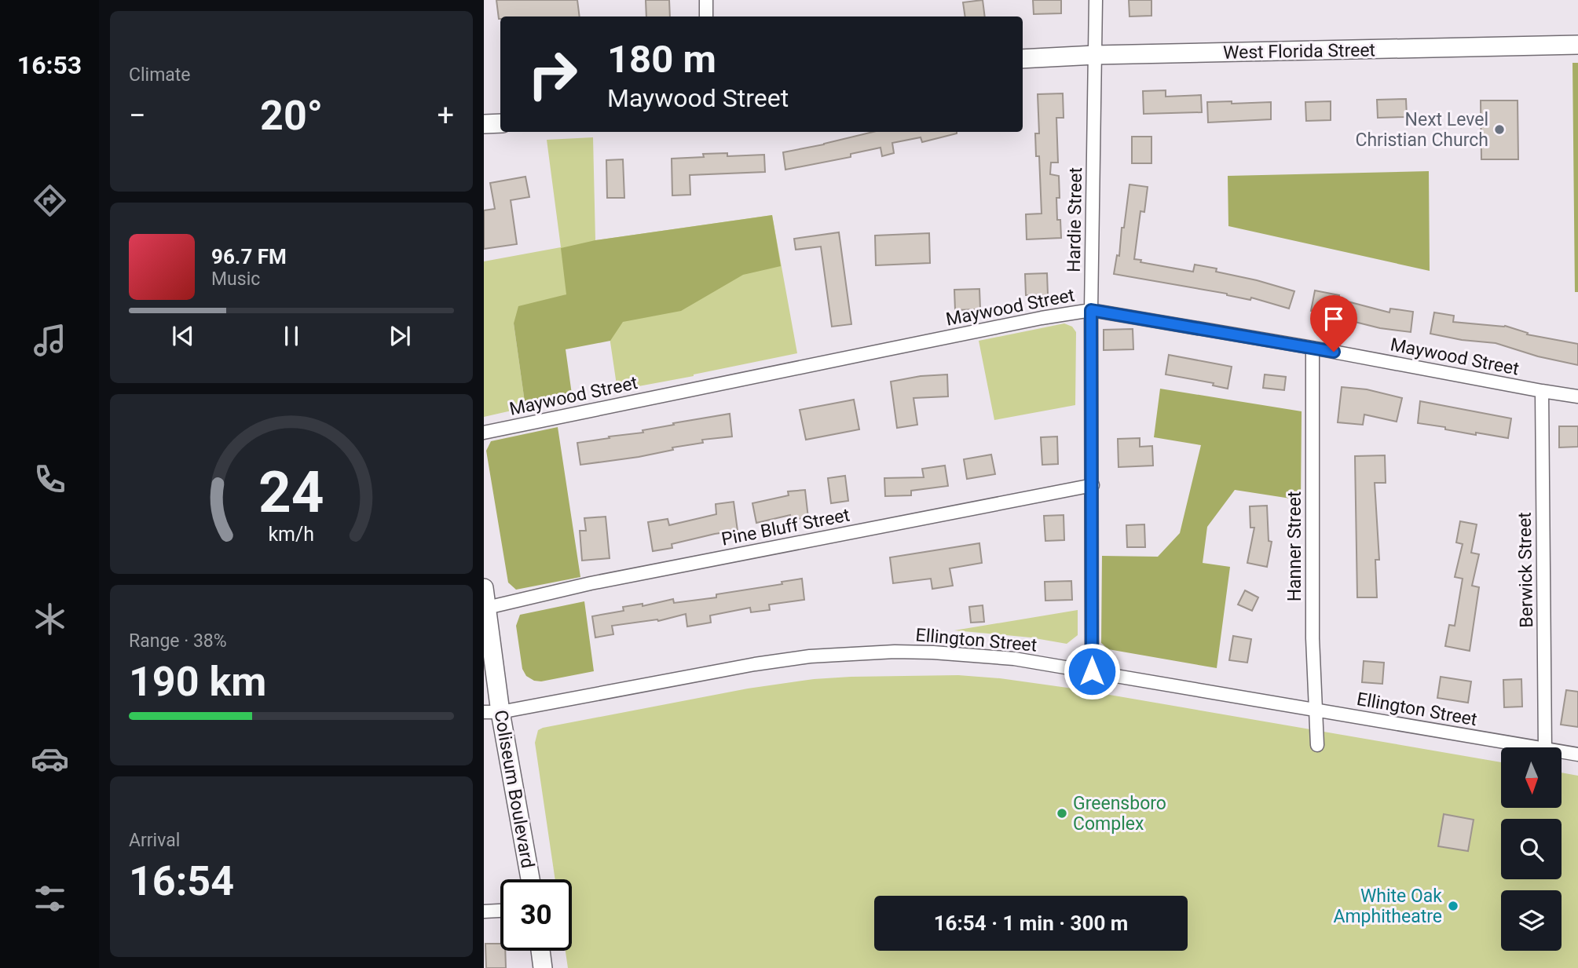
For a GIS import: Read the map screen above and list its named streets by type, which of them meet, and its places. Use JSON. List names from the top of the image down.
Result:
{
  "streets": {
    "main road": ["West Florida Street", "Coliseum Boulevard"],
    "street": [
      "Hardie Street",
      "Maywood Street",
      "Pine Bluff Street",
      "Hanner Street",
      "Berwick Street",
      "Ellington Street"
    ]
  },
  "crossings": [
    ["West Florida Street", "Hardie Street"],
    ["Hardie Street", "Maywood Street"],
    ["Hardie Street", "Pine Bluff Street"],
    ["Hardie Street", "Ellington Street"],
    ["Maywood Street", "Hanner Street"],
    ["Maywood Street", "Berwick Street"],
    ["Pine Bluff Street", "Coliseum Boulevard"],
    ["Hanner Street", "Ellington Street"],
    ["Ellington Street", "Coliseum Boulevard"]
  ],
  "places": ["Next Level Christian Church", "Greensboro Complex", "White Oak Amphitheatre"],
  "north": "bottom",
  "page": {
    "tabs": "16:53",
    "tile": [
      "Climate",
      ["Range · 38%", "190 km"],
      ["Arrival", "16:54"]
    ],
    "turn": ["180 m", "Maywood Street"],
    "heat": ["−", "20°", "+"],
    "song": ["96.7 FM", "Music"],
    "limit": "30",
    "trip": "16:54 · 1 min · 300 m",
    "gauge": ["24", "km/h"]
  }
}
